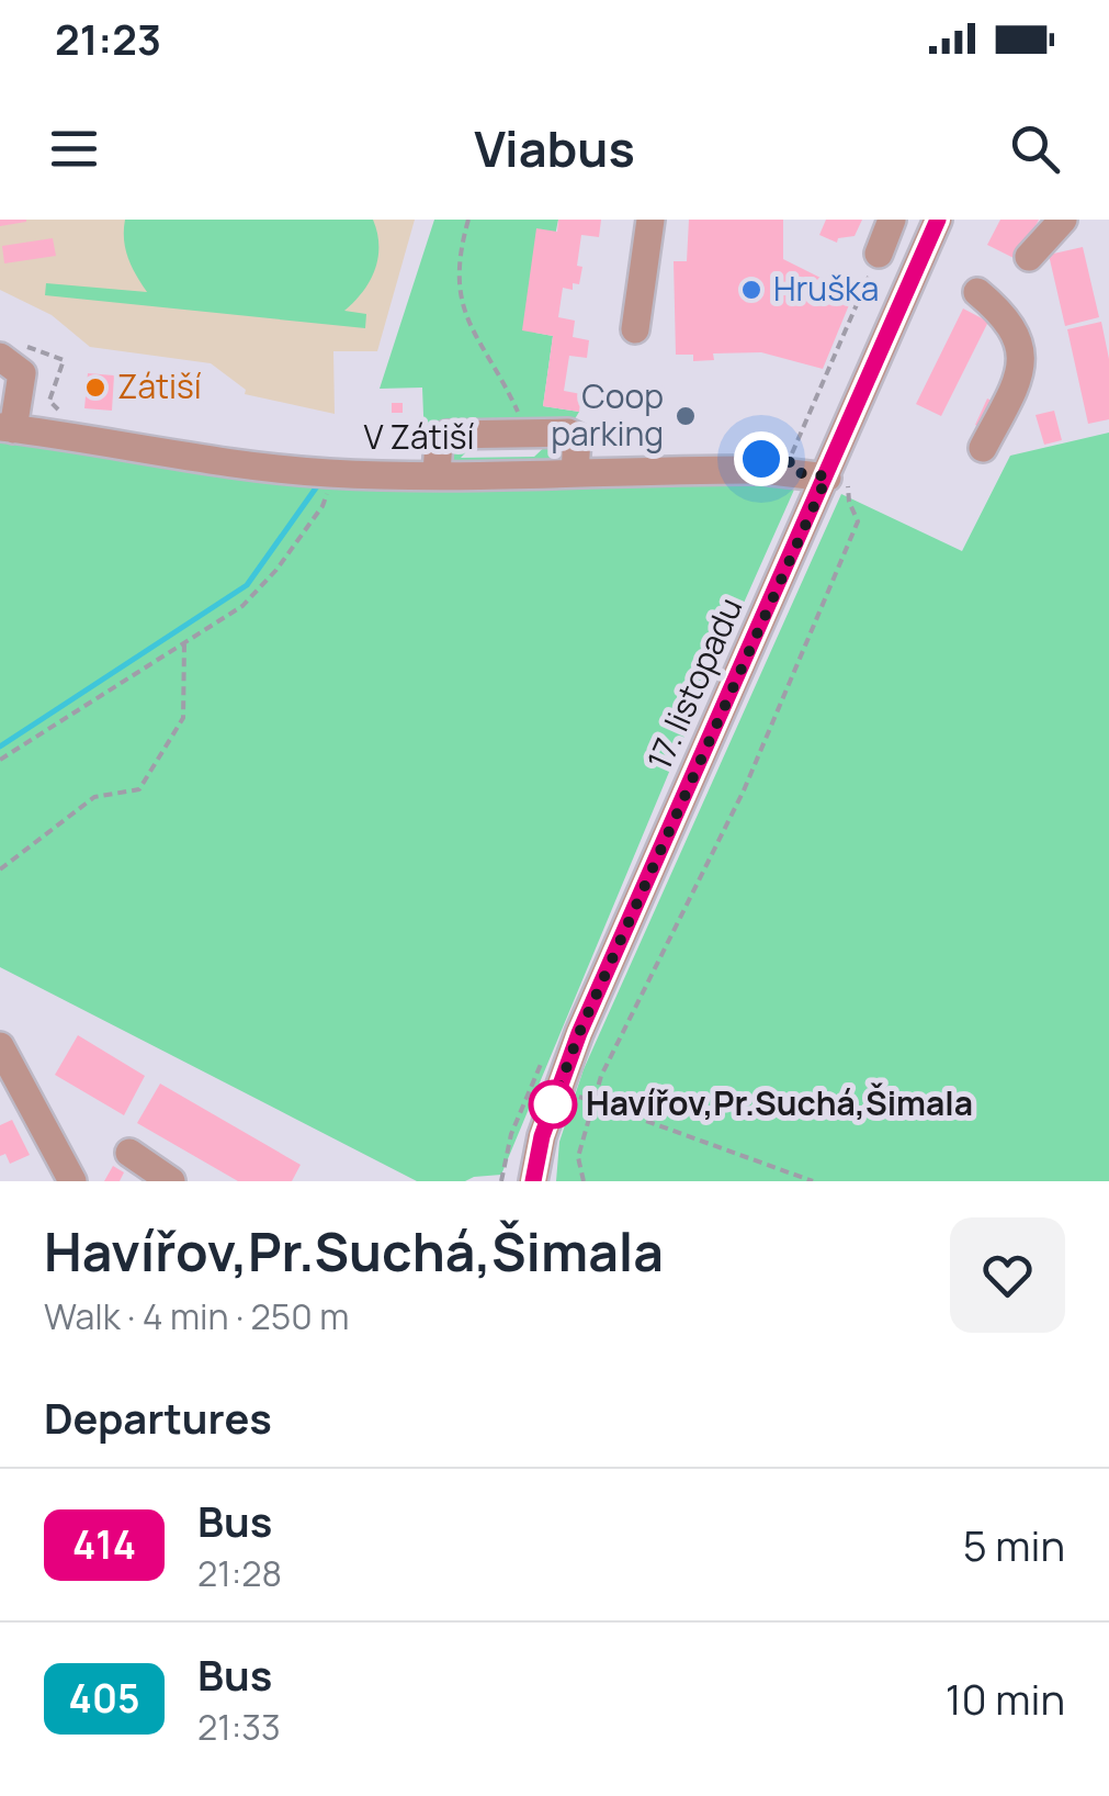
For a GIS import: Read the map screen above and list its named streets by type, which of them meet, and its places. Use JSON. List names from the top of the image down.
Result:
{
  "streets": {
    "street": ["V Zátiší", "17. listopadu"]
  },
  "crossings": [
    ["V Zátiší", "17. listopadu"]
  ],
  "places": [
    "Hruška",
    "Zátiší",
    "Coop parking",
    "Havířov,Pr.Suchá,Šimala"
  ],
  "lines": ["bus line 414"],
  "page": {
    "status": "21:23",
    "header": "Viabus",
    "heading": [
      ["Havířov,Pr.Suchá,Šimala", "Walk · 4 min · 250 m"],
      "Departures"
    ],
    "list": [
      {
        "mark": "414",
        "name": "Bus",
        "note": "21:28",
        "value": "5 min"
      },
      {
        "mark": "405",
        "name": "Bus",
        "note": "21:33",
        "value": "10 min"
      }
    ]
  }
}
